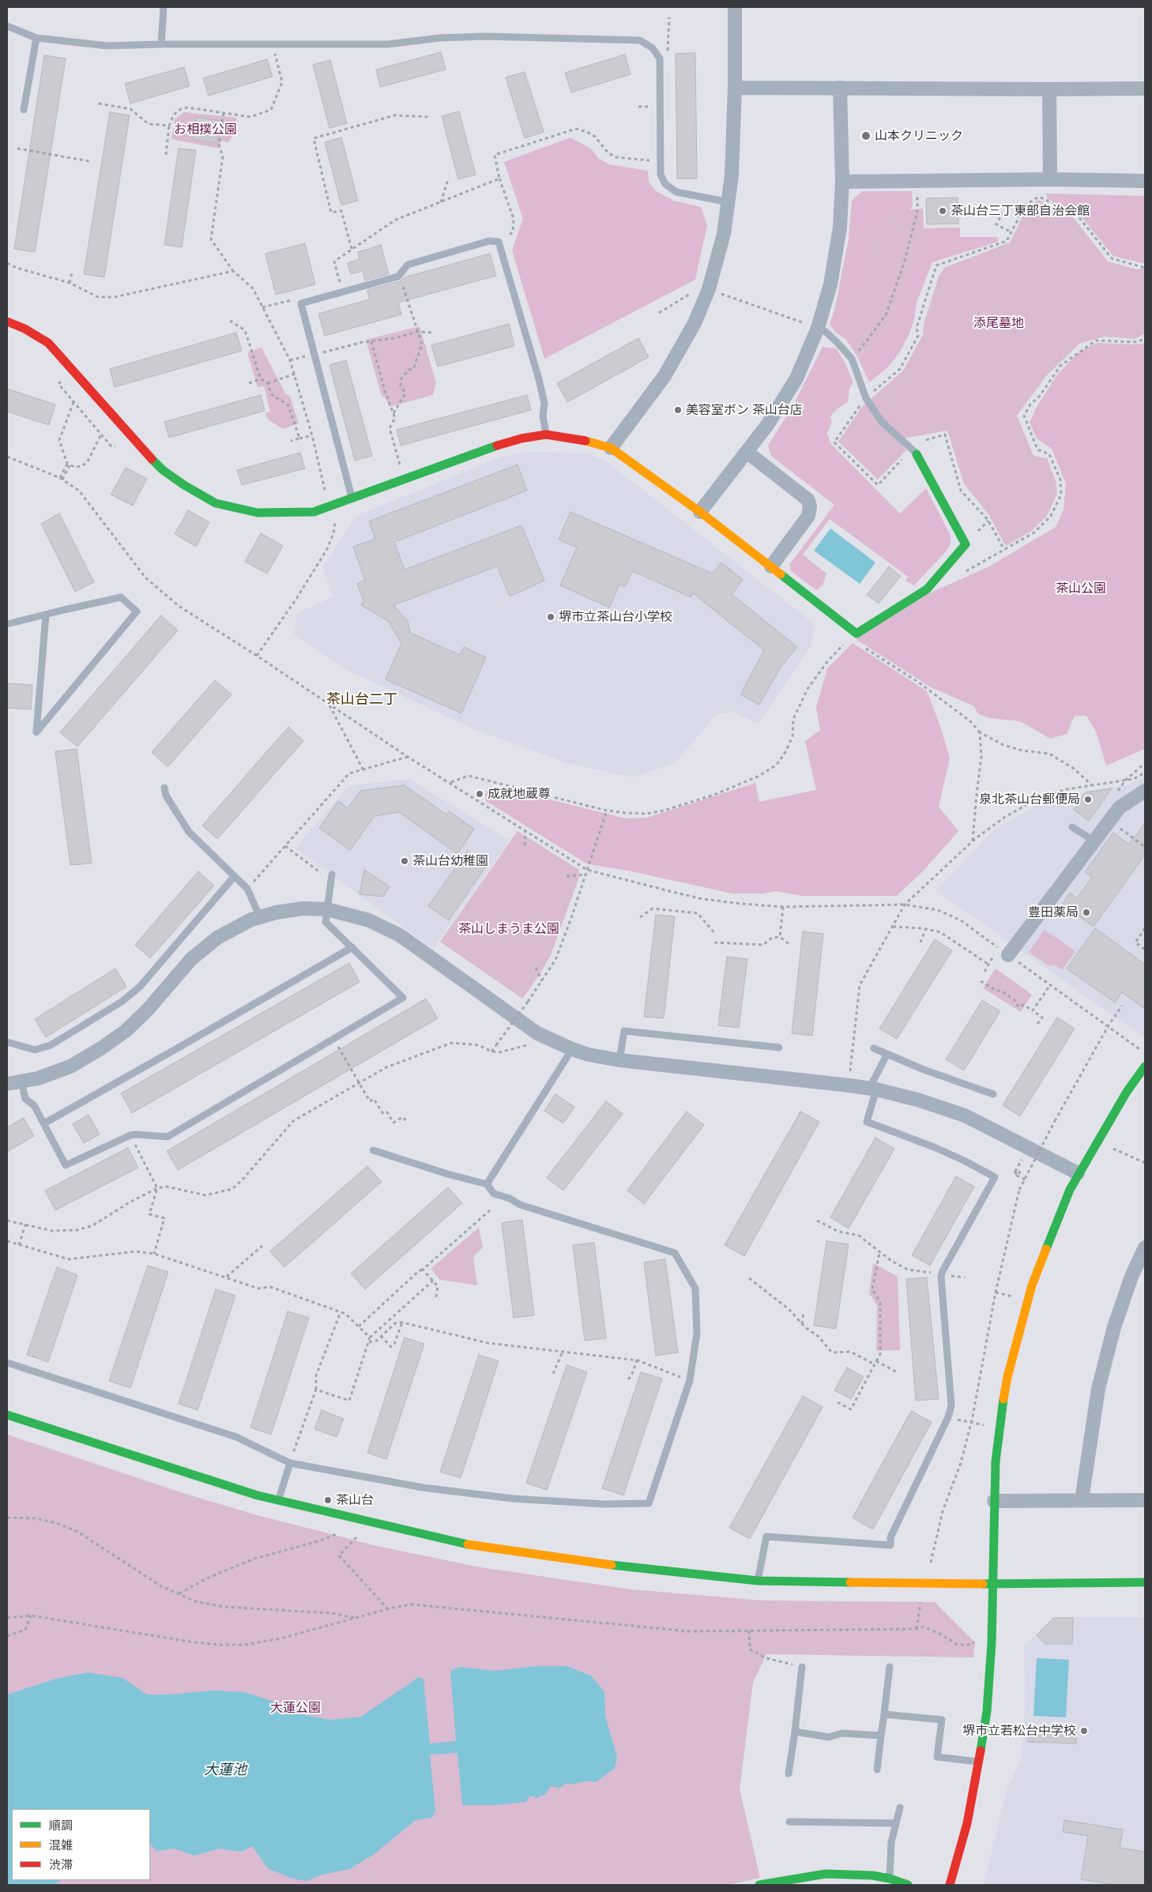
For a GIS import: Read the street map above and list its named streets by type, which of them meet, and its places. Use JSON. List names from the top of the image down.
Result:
{
  "districts": ["茶山台二丁"],
  "water": ["大蓮池"],
  "parks": [
    "お相撲公園",
    "添尾墓地",
    "茶山公園",
    "茶山しまうま公園",
    "大蓮公園"
  ],
  "places": [
    "山本クリニック",
    "茶山台三丁東部自治会館",
    "美容室ボン 茶山台店",
    "堺市立茶山台小学校",
    "成就地蔵尊",
    "泉北茶山台郵便局",
    "茶山台幼稚園",
    "豊田薬局",
    "茶山台",
    "堺市立若松台中学校"
  ],
  "legend": ["順調", "混雑", "渋滞"]
}
